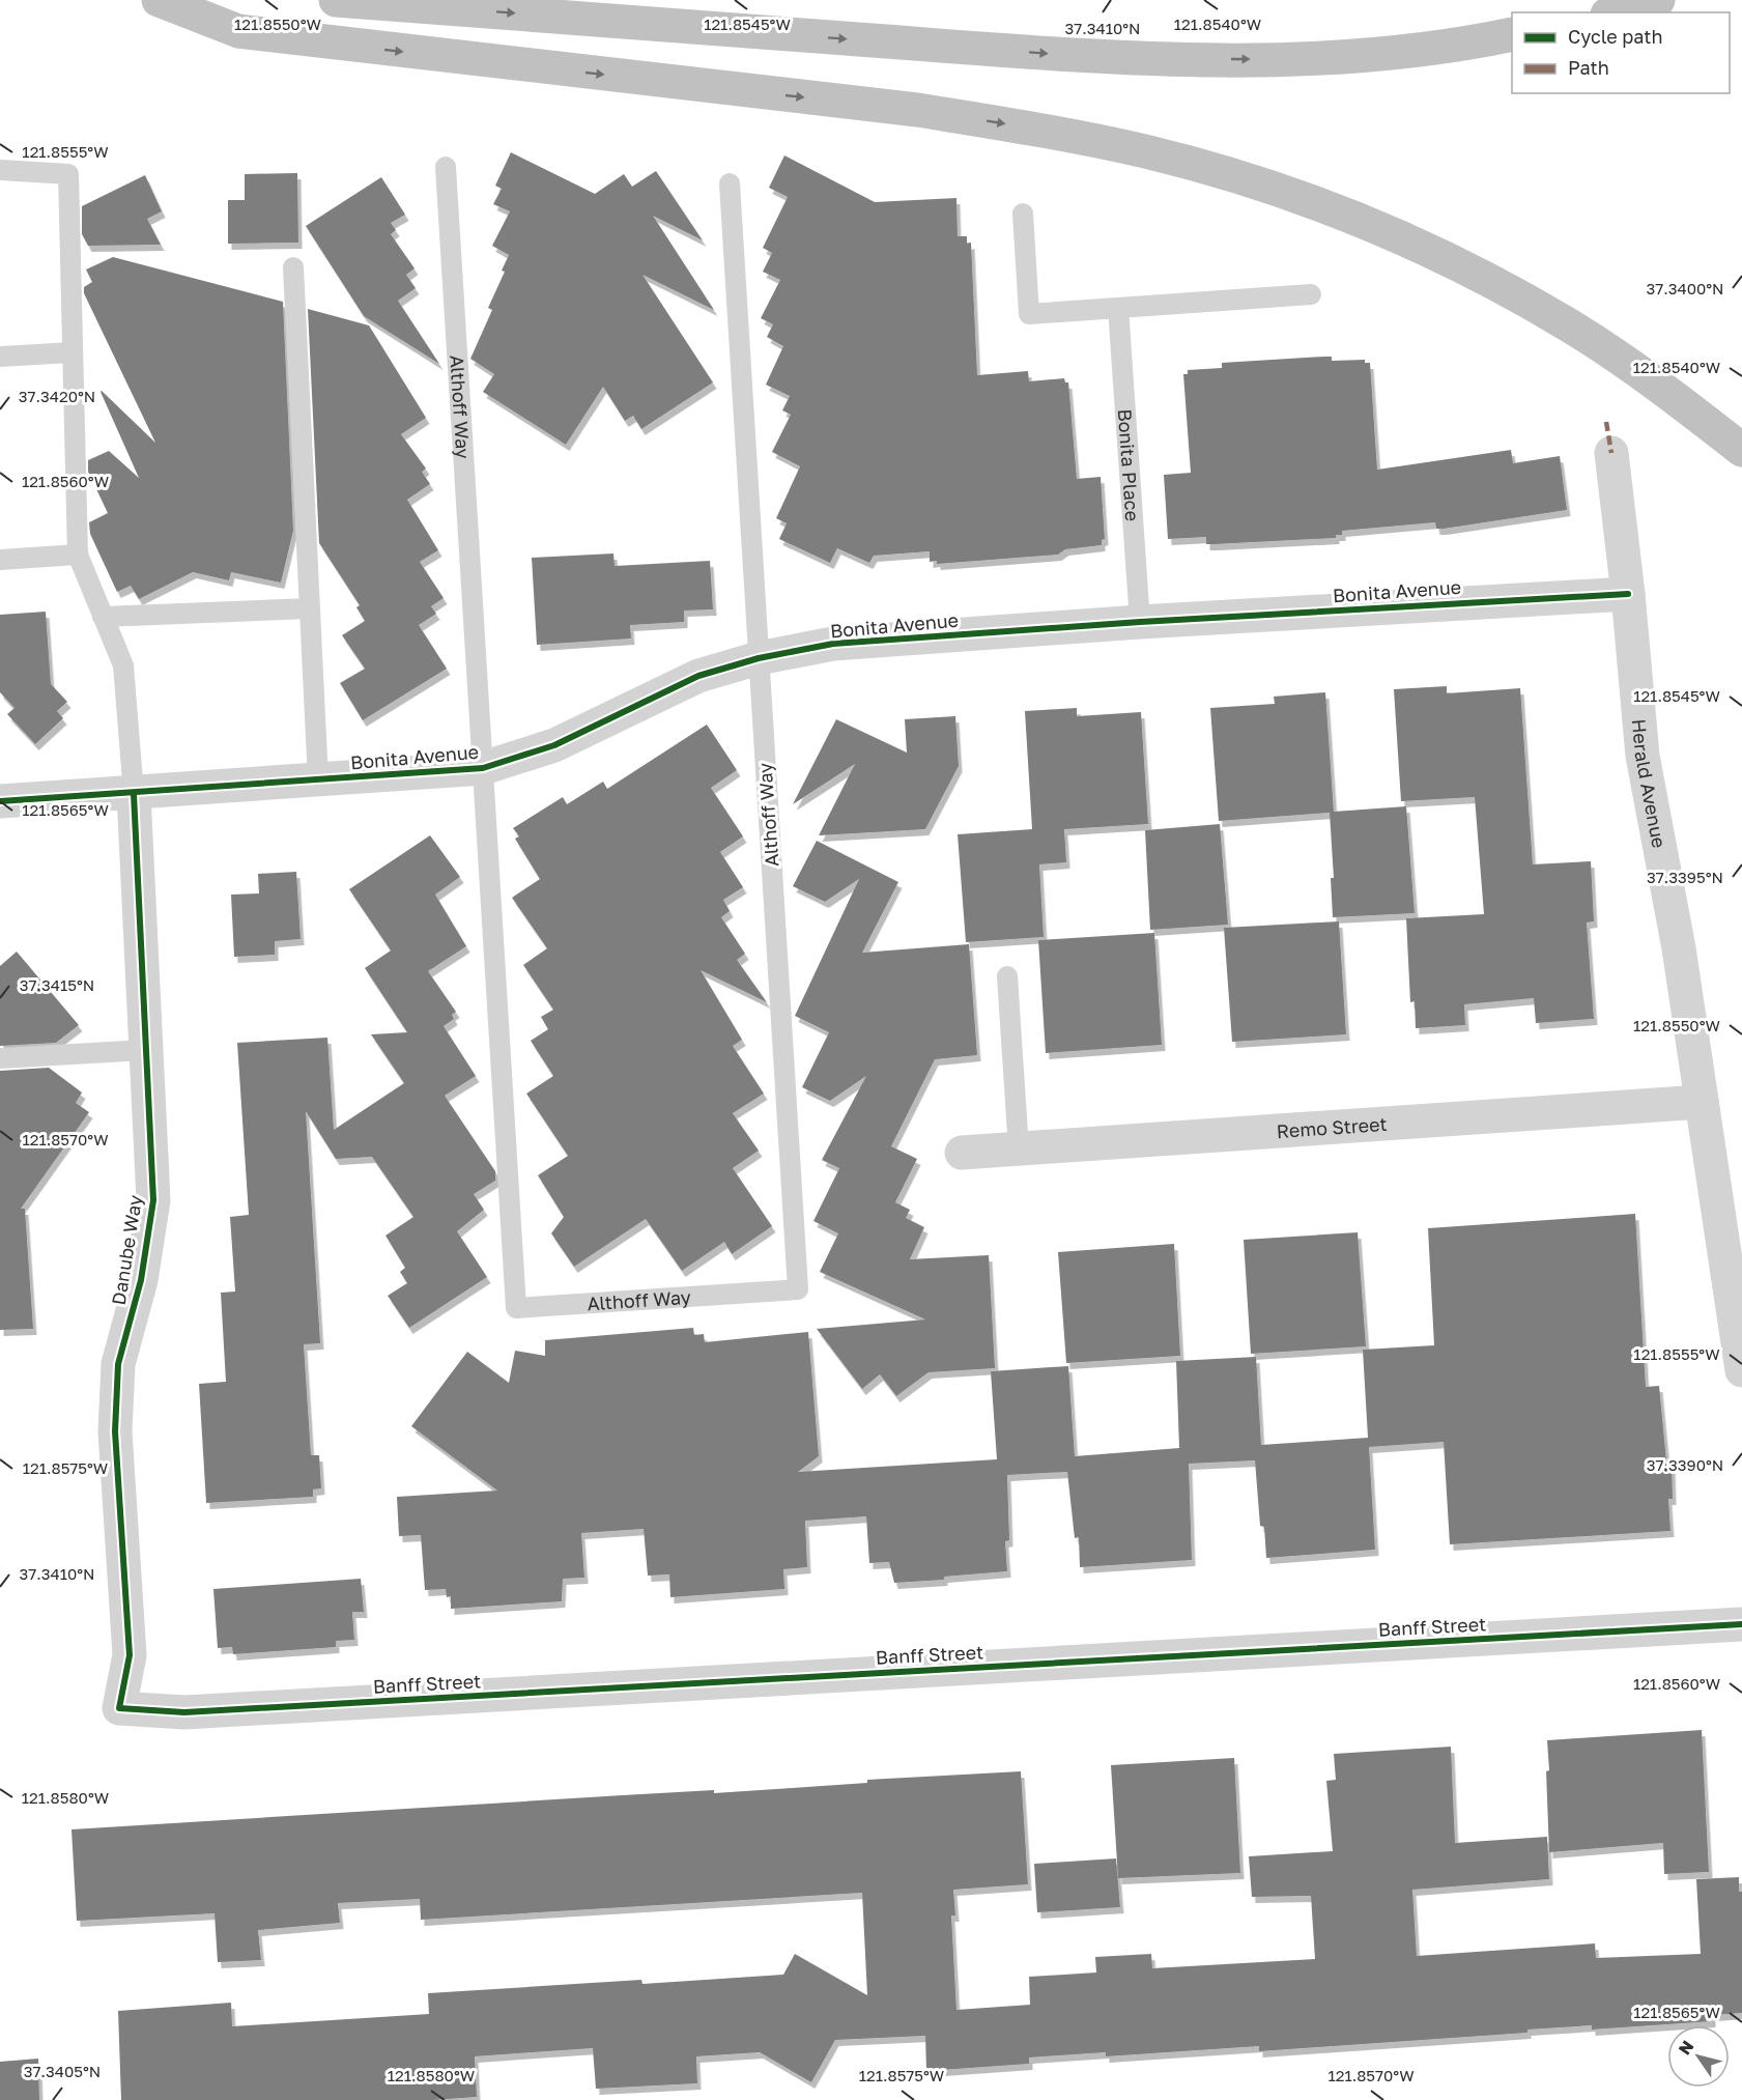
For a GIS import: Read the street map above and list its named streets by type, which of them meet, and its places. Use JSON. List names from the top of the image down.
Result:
{
  "streets": {
    "street": [
      "Bonita Avenue",
      "Herald Avenue",
      "Remo Street",
      "Danube Way",
      "Banff Street"
    ],
    "lane": ["Althoff Way", "Bonita Place"]
  },
  "crossings": [
    ["Althoff Way", "Bonita Avenue"],
    ["Bonita Place", "Bonita Avenue"],
    ["Bonita Avenue", "Herald Avenue"],
    ["Bonita Avenue", "Danube Way"],
    ["Herald Avenue", "Remo Street"],
    ["Danube Way", "Banff Street"]
  ],
  "legend": ["Cycle path", "Path"],
  "north": "top left",
  "coordinates": [
    "121.8550°W",
    "121.8545°W",
    "121.8540°W",
    "37.3410°N",
    "121.8555°W",
    "37.3400°N",
    "37.3420°N",
    "121.8560°W",
    "121.8565°W",
    "37.3395°N",
    "37.3415°N",
    "121.8570°W",
    "37.3390°N",
    "121.8575°W",
    "121.8580°W",
    "37.3405°N"
  ]
}
